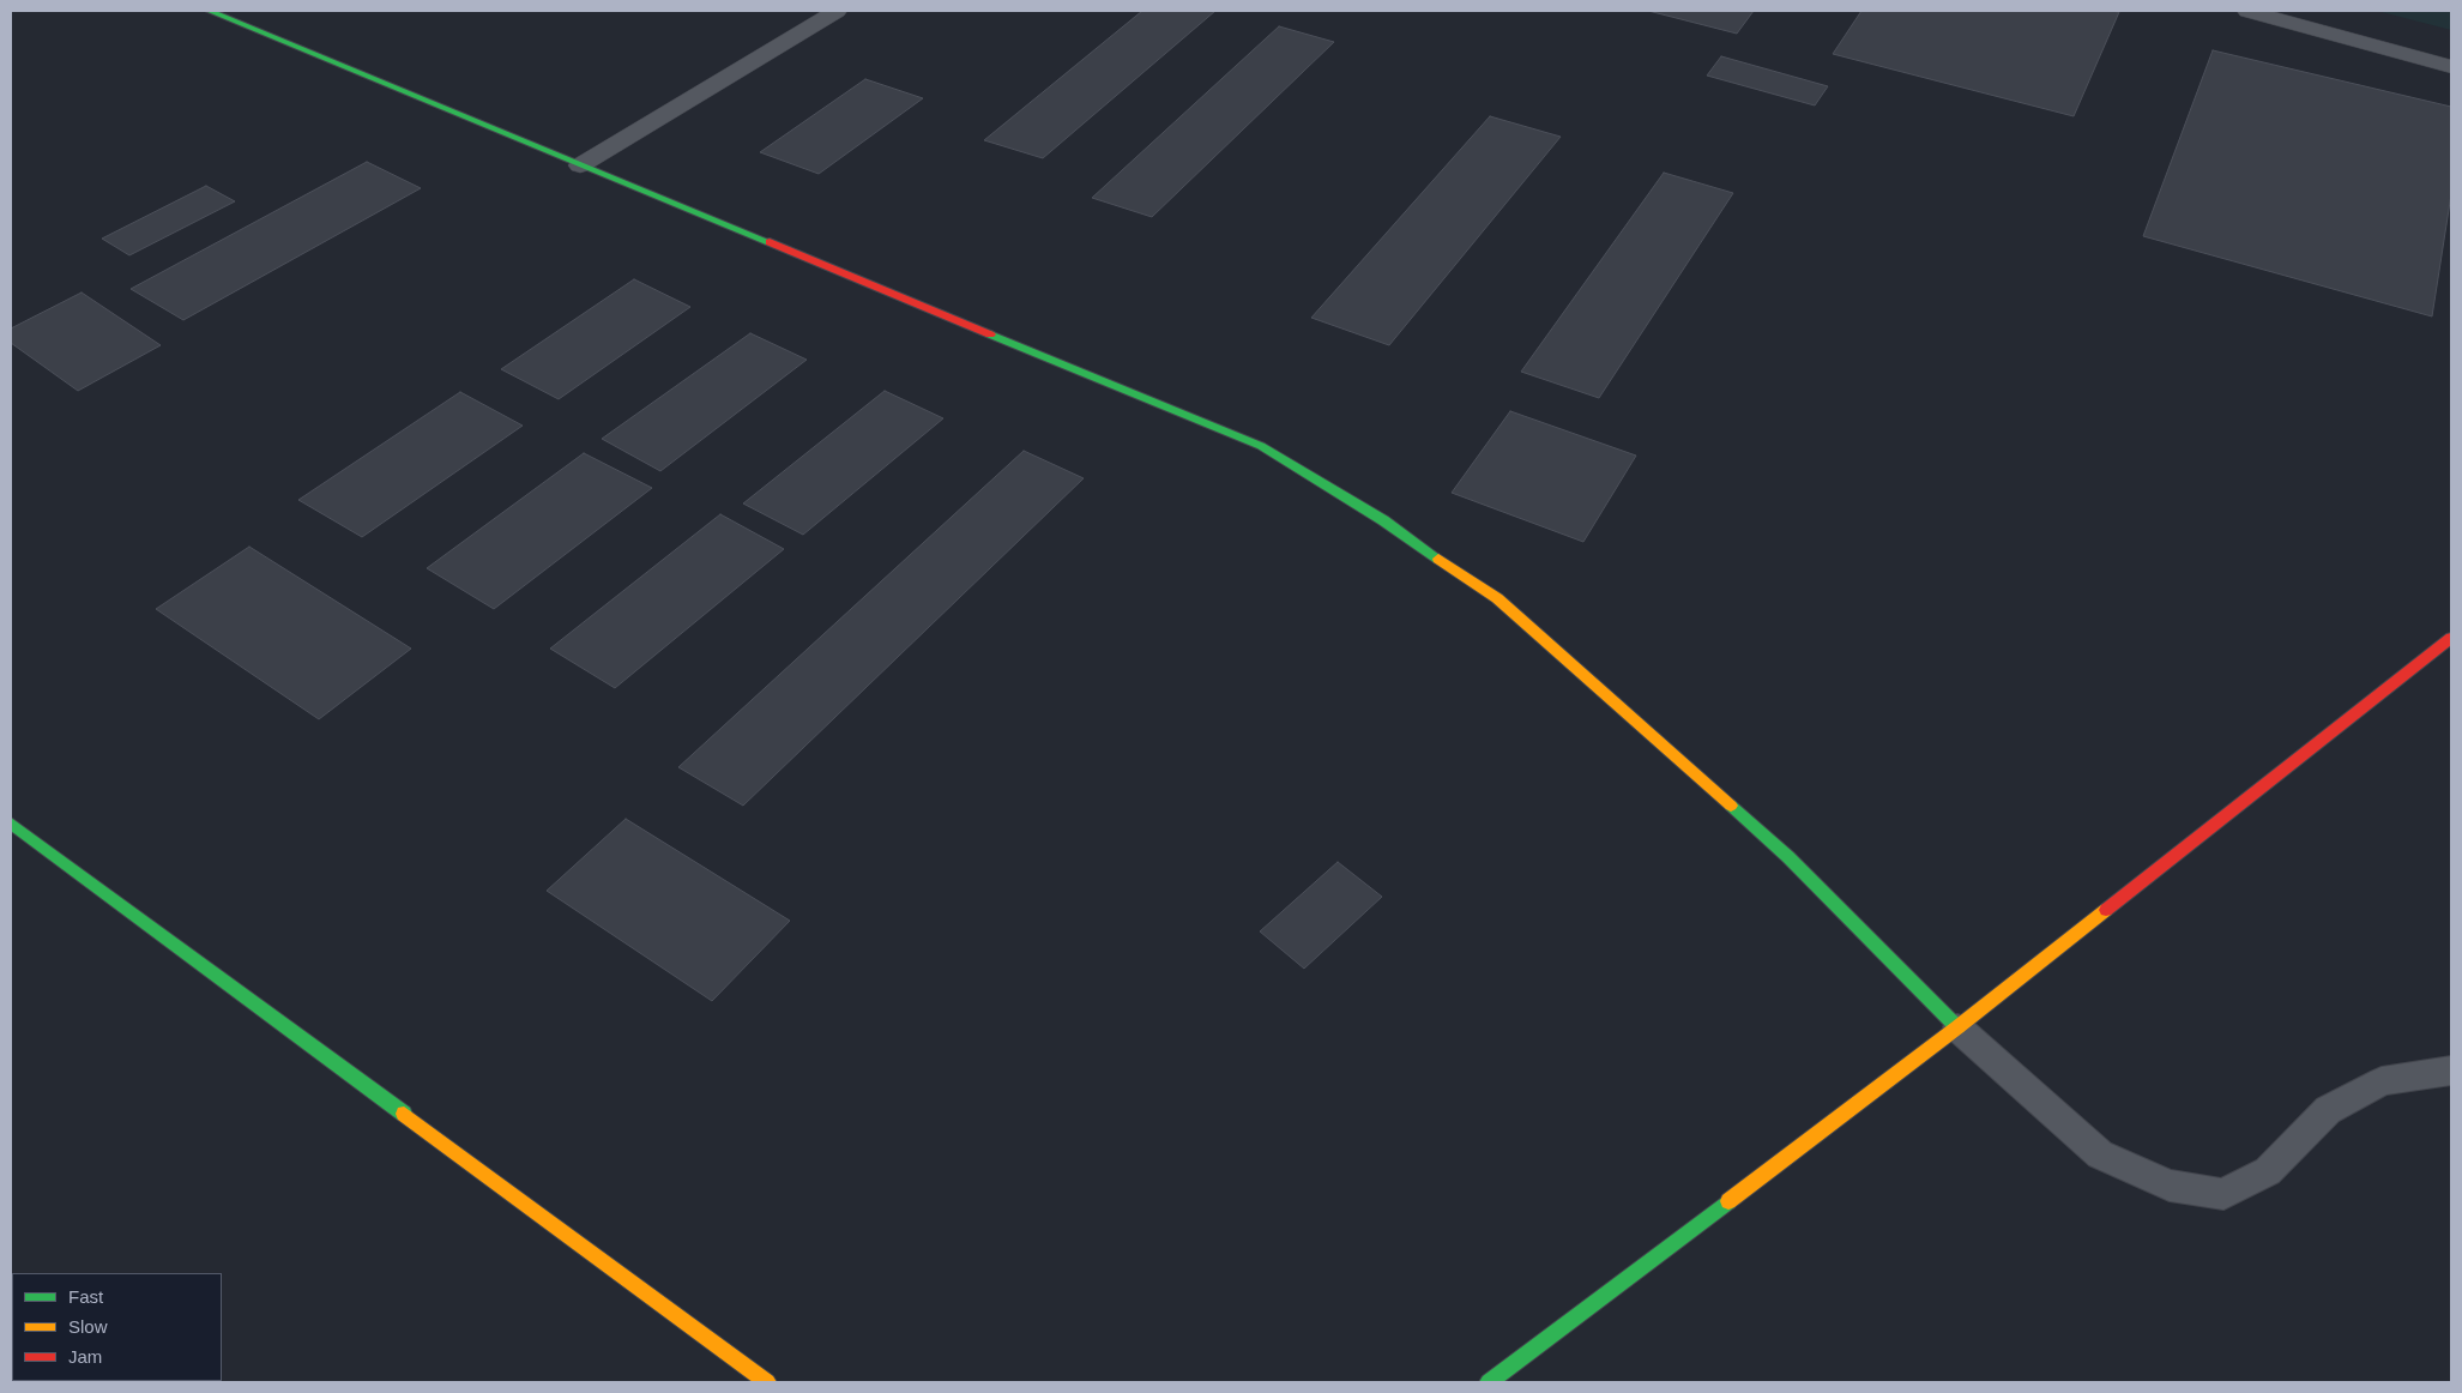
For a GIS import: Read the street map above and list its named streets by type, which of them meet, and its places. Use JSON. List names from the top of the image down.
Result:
{
  "legend": ["Fast", "Slow", "Jam"]
}
